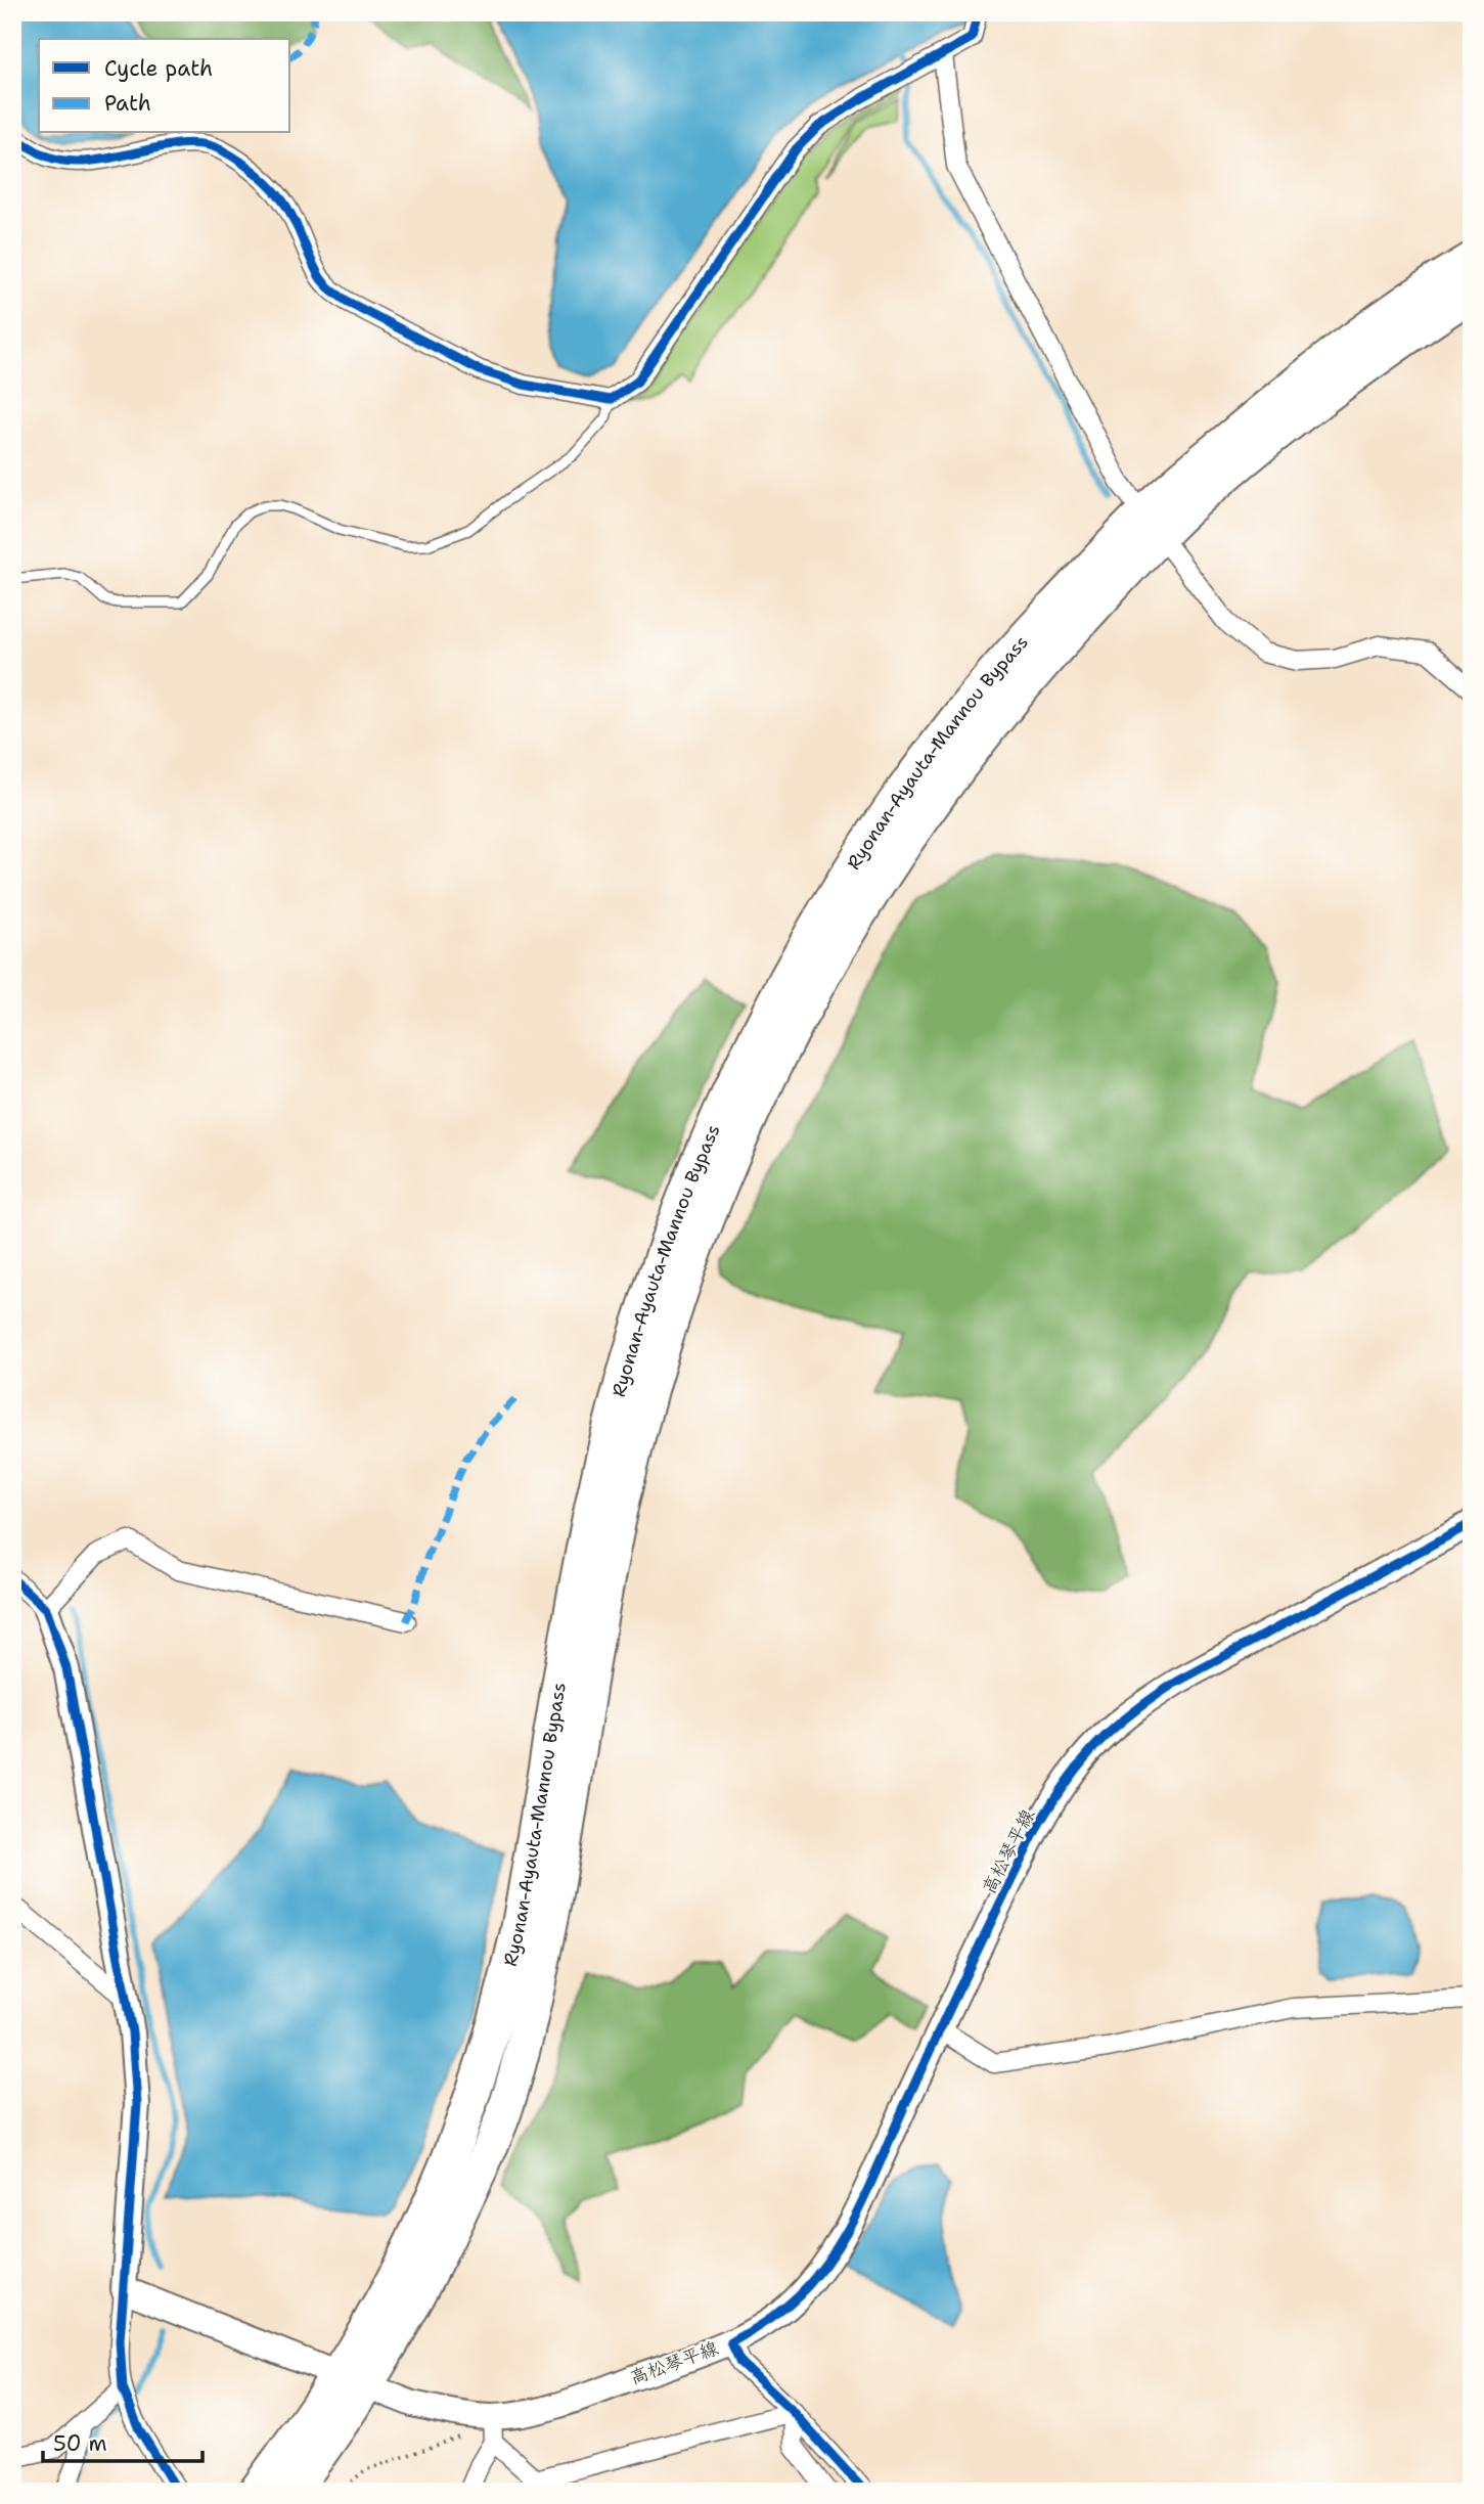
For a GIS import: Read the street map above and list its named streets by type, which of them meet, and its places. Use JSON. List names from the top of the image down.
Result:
{
  "streets": {
    "highway": ["Ryonan-Ayauta-Mannou Bypass"],
    "main road": ["高松琴平線"]
  },
  "crossings": [
    ["Ryonan-Ayauta-Mannou Bypass", "高松琴平線"]
  ],
  "legend": ["Cycle path", "Path"],
  "scale_bar": "50 m"
}
